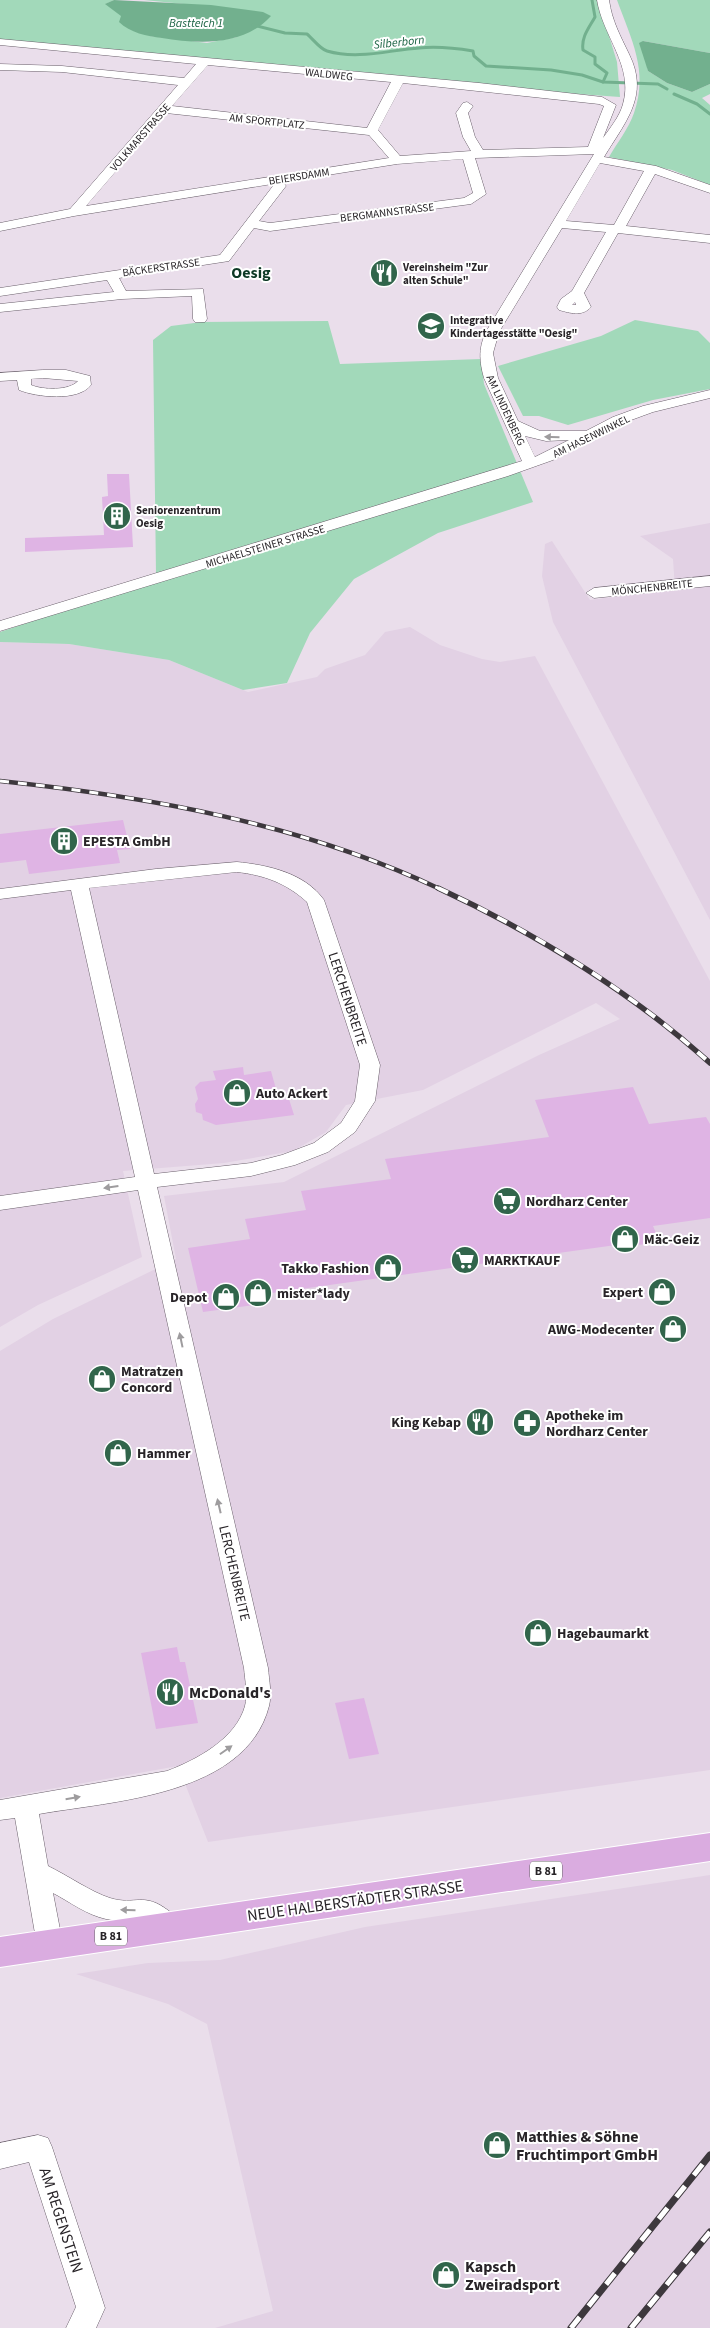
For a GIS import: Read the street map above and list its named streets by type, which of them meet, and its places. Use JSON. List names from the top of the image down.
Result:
{
  "streets": {
    "main road": ["B 81", "NEUE HALBERSTÄDTER STRASSE"],
    "street": [
      "WALDWEG",
      "AM SPORTPLATZ",
      "VOLKMARSTRASSE",
      "BEIERSDAMM",
      "BERGMANNSTRASSE",
      "BÄCKERSTRASSE",
      "AM LINDENBERG",
      "AM HASENWINKEL",
      "MICHAELSTEINER STRASSE",
      "MÖNCHENBREITE",
      "LERCHENBREITE",
      "AM REGENSTEIN"
    ]
  },
  "crossings": [
    ["WALDWEG", "VOLKMARSTRASSE"],
    ["WALDWEG", "BEIERSDAMM"],
    ["WALDWEG", "AM LINDENBERG"],
    ["AM SPORTPLATZ", "VOLKMARSTRASSE"],
    ["VOLKMARSTRASSE", "BEIERSDAMM"],
    ["BEIERSDAMM", "BERGMANNSTRASSE"],
    ["BEIERSDAMM", "BÄCKERSTRASSE"],
    ["BEIERSDAMM", "AM LINDENBERG"],
    ["BERGMANNSTRASSE", "BÄCKERSTRASSE"],
    ["AM LINDENBERG", "AM HASENWINKEL"],
    ["AM LINDENBERG", "MICHAELSTEINER STRASSE"],
    ["AM HASENWINKEL", "MICHAELSTEINER STRASSE"]
  ],
  "districts": ["Oesig"],
  "water": ["Bastteich 1", "Silberborn"],
  "places": {
    "restaurant": ["Vereinsheim \"Zur alten Schule\"", "King Kebap", "McDonald's"],
    "school or university": ["Integrative Kindertagesstätte \"Oesig\""],
    "building": ["Seniorenzentrum Oesig", "EPESTA GmbH"],
    "shop": [
      "Auto Ackert",
      "Mäc-Geiz",
      "Takko Fashion",
      "Expert",
      "mister*lady",
      "Depot",
      "AWG-Modecenter",
      "Matratzen Concord",
      "Hammer",
      "Hagebaumarkt",
      "Matthies & Söhne Fruchtimport GmbH",
      "Kapsch Zweiradsport"
    ],
    "supermarket": ["Nordharz Center", "MARKTKAUF"],
    "pharmacy": ["Apotheke im Nordharz Center"]
  }
}
